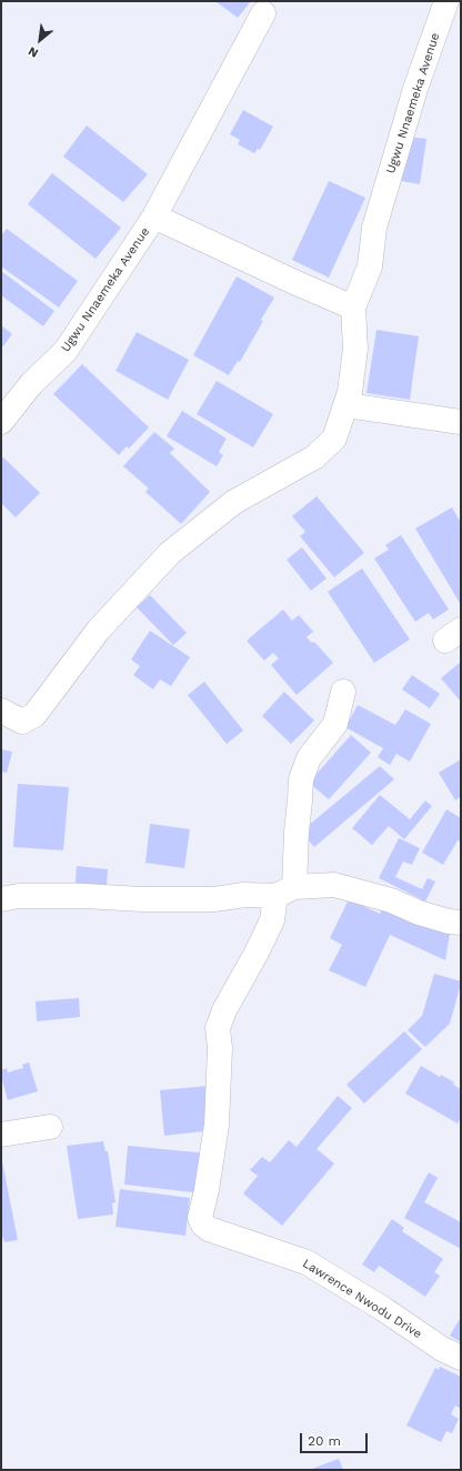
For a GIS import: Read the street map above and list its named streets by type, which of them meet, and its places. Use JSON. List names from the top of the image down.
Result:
{
  "streets": {
    "street": ["Ugwu Nnaemeka Avenue", "Lawrence Nwodu Drive"]
  },
  "scale_bar": "20 m",
  "north": "bottom left"
}
